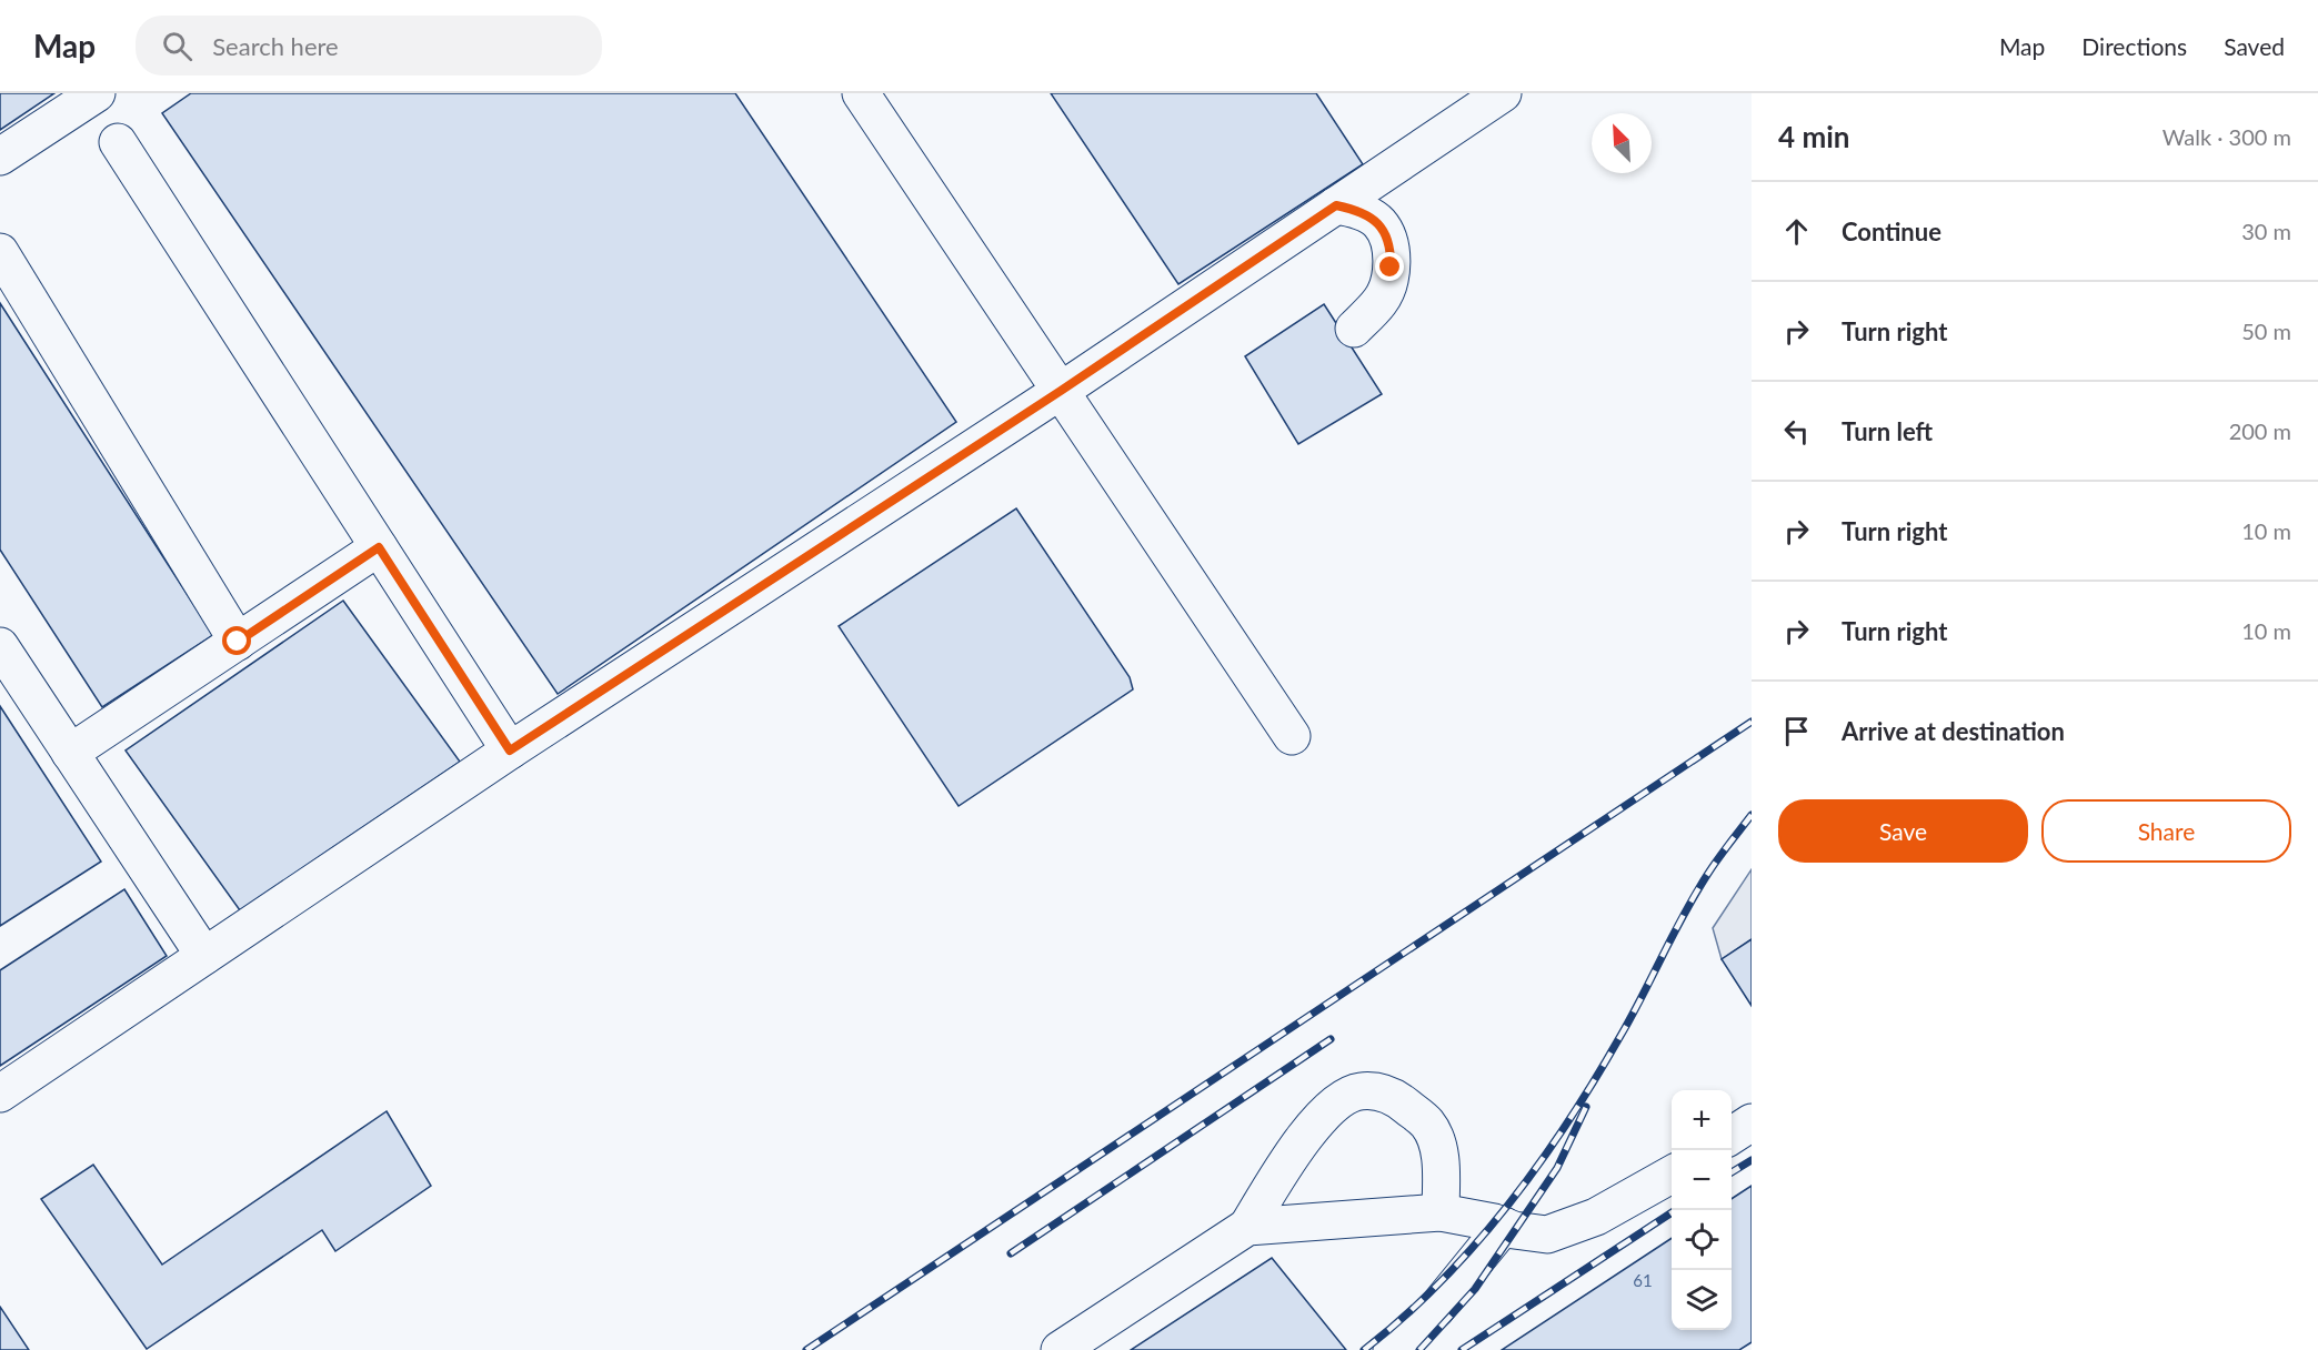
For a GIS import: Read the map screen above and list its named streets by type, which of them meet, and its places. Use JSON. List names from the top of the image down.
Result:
{
  "house_numbers": ["61"],
  "north": "top left",
  "page": {
    "header": "Map",
    "search": "Search here",
    "nav": ["Map", "Directions", "Saved"],
    "heading": ["4 min", "Walk · 300 m"],
    "list": [
      ["Continue", "30 m"],
      ["Turn right", "50 m"],
      ["Turn left", "200 m"],
      ["Turn right", "10 m"],
      ["Turn right", "10 m"],
      "Arrive at destination"
    ],
    "buttons": ["Save", "Share"],
    "map_buttons": ["+", "−"]
  }
}
